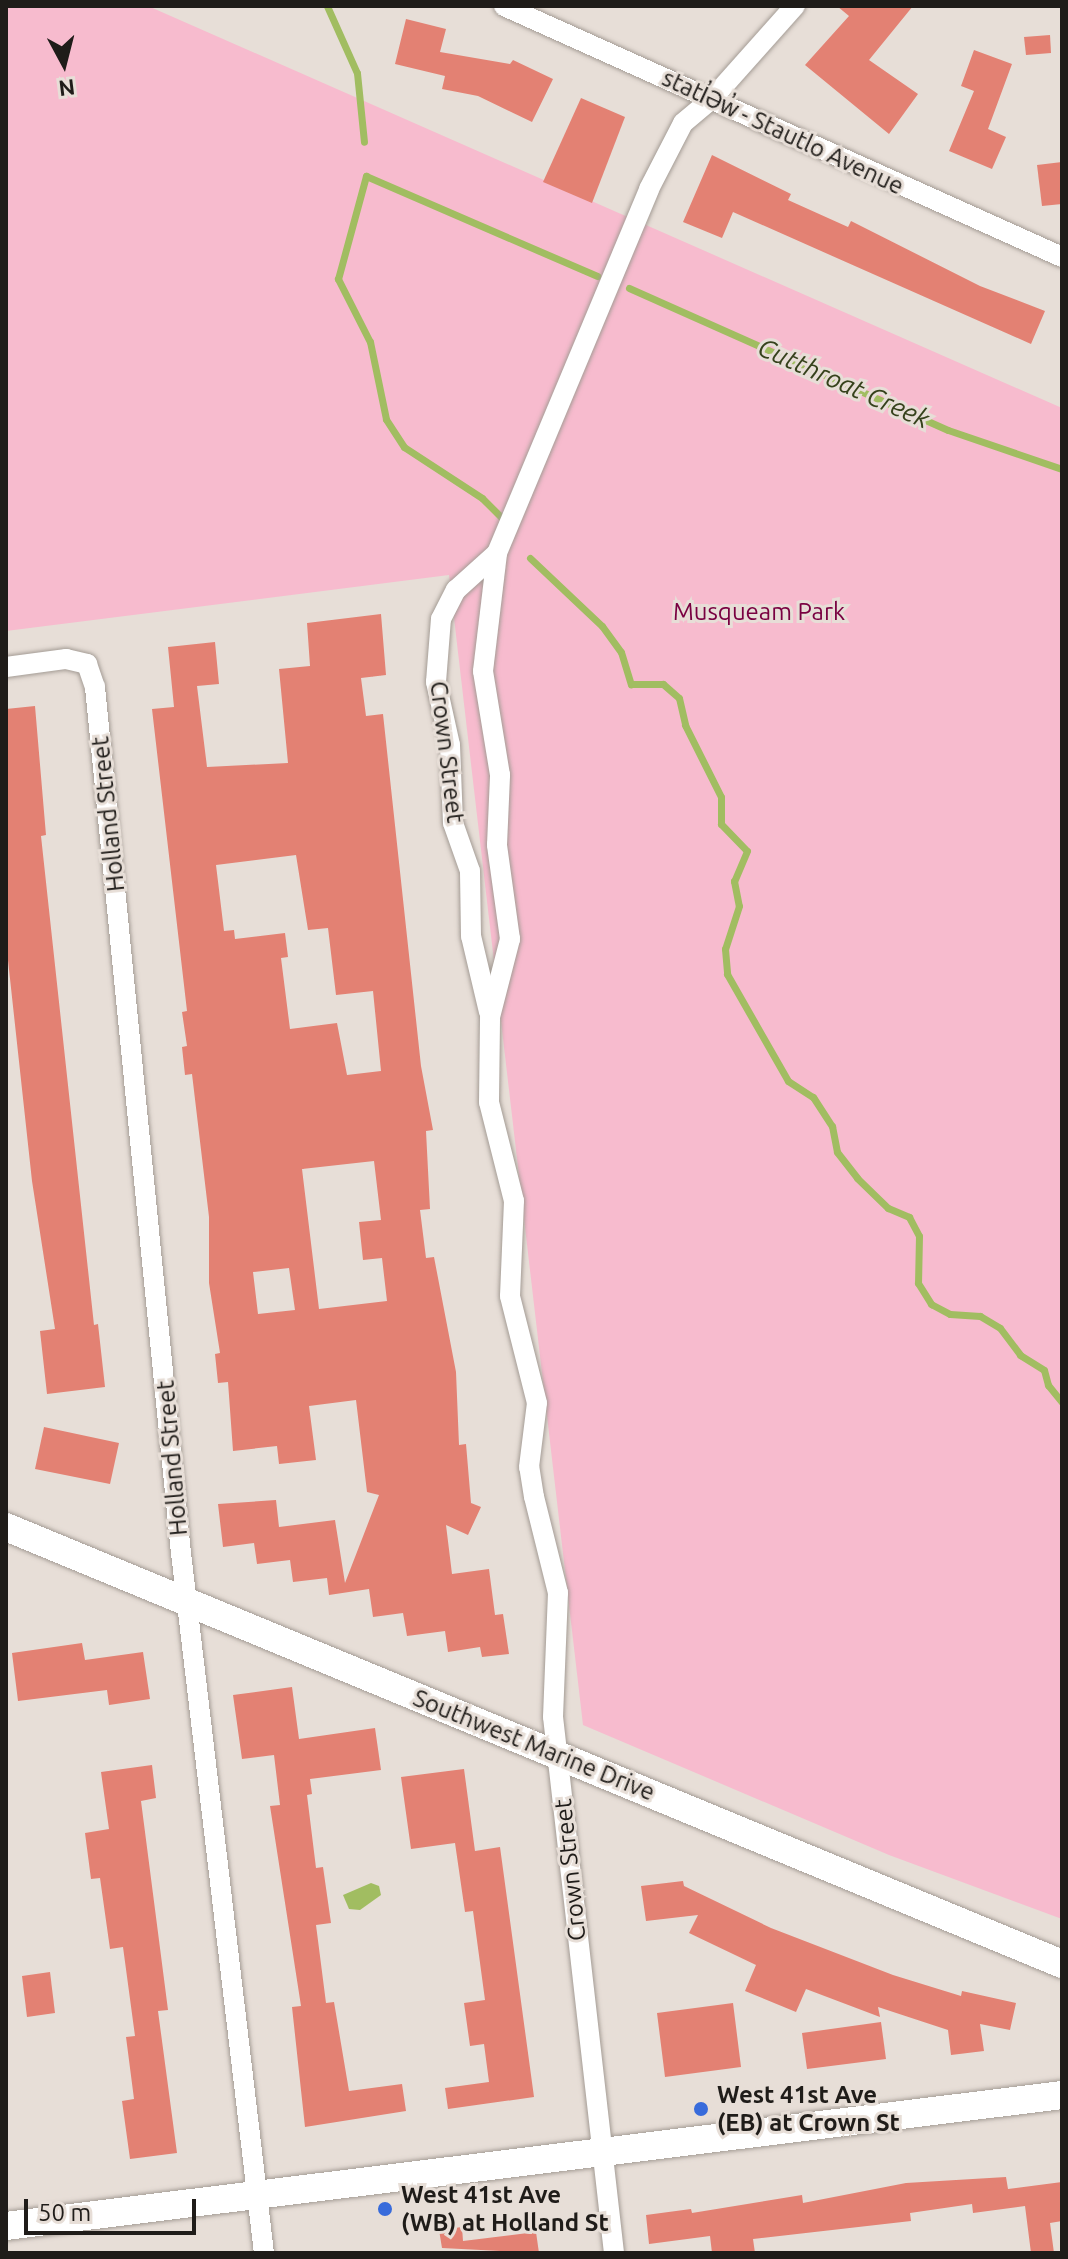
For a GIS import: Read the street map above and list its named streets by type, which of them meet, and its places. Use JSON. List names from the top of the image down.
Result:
{
  "streets": {
    "main road": ["Southwest Marine Drive"],
    "street": ["statl̓əw̓ - Stautlo Avenue", "Crown Street", "Holland Street"]
  },
  "crossings": [
    ["statl̓əw̓ - Stautlo Avenue", "Crown Street"],
    ["Crown Street", "Southwest Marine Drive"],
    ["Holland Street", "Southwest Marine Drive"]
  ],
  "water": ["Cutthroat Creek"],
  "parks": ["Musqueam Park"],
  "places": ["West 41st Ave (EB) at Crown St", "West 41st Ave (WB) at Holland St"],
  "scale_bar": "50 m",
  "north": "bottom"
}
